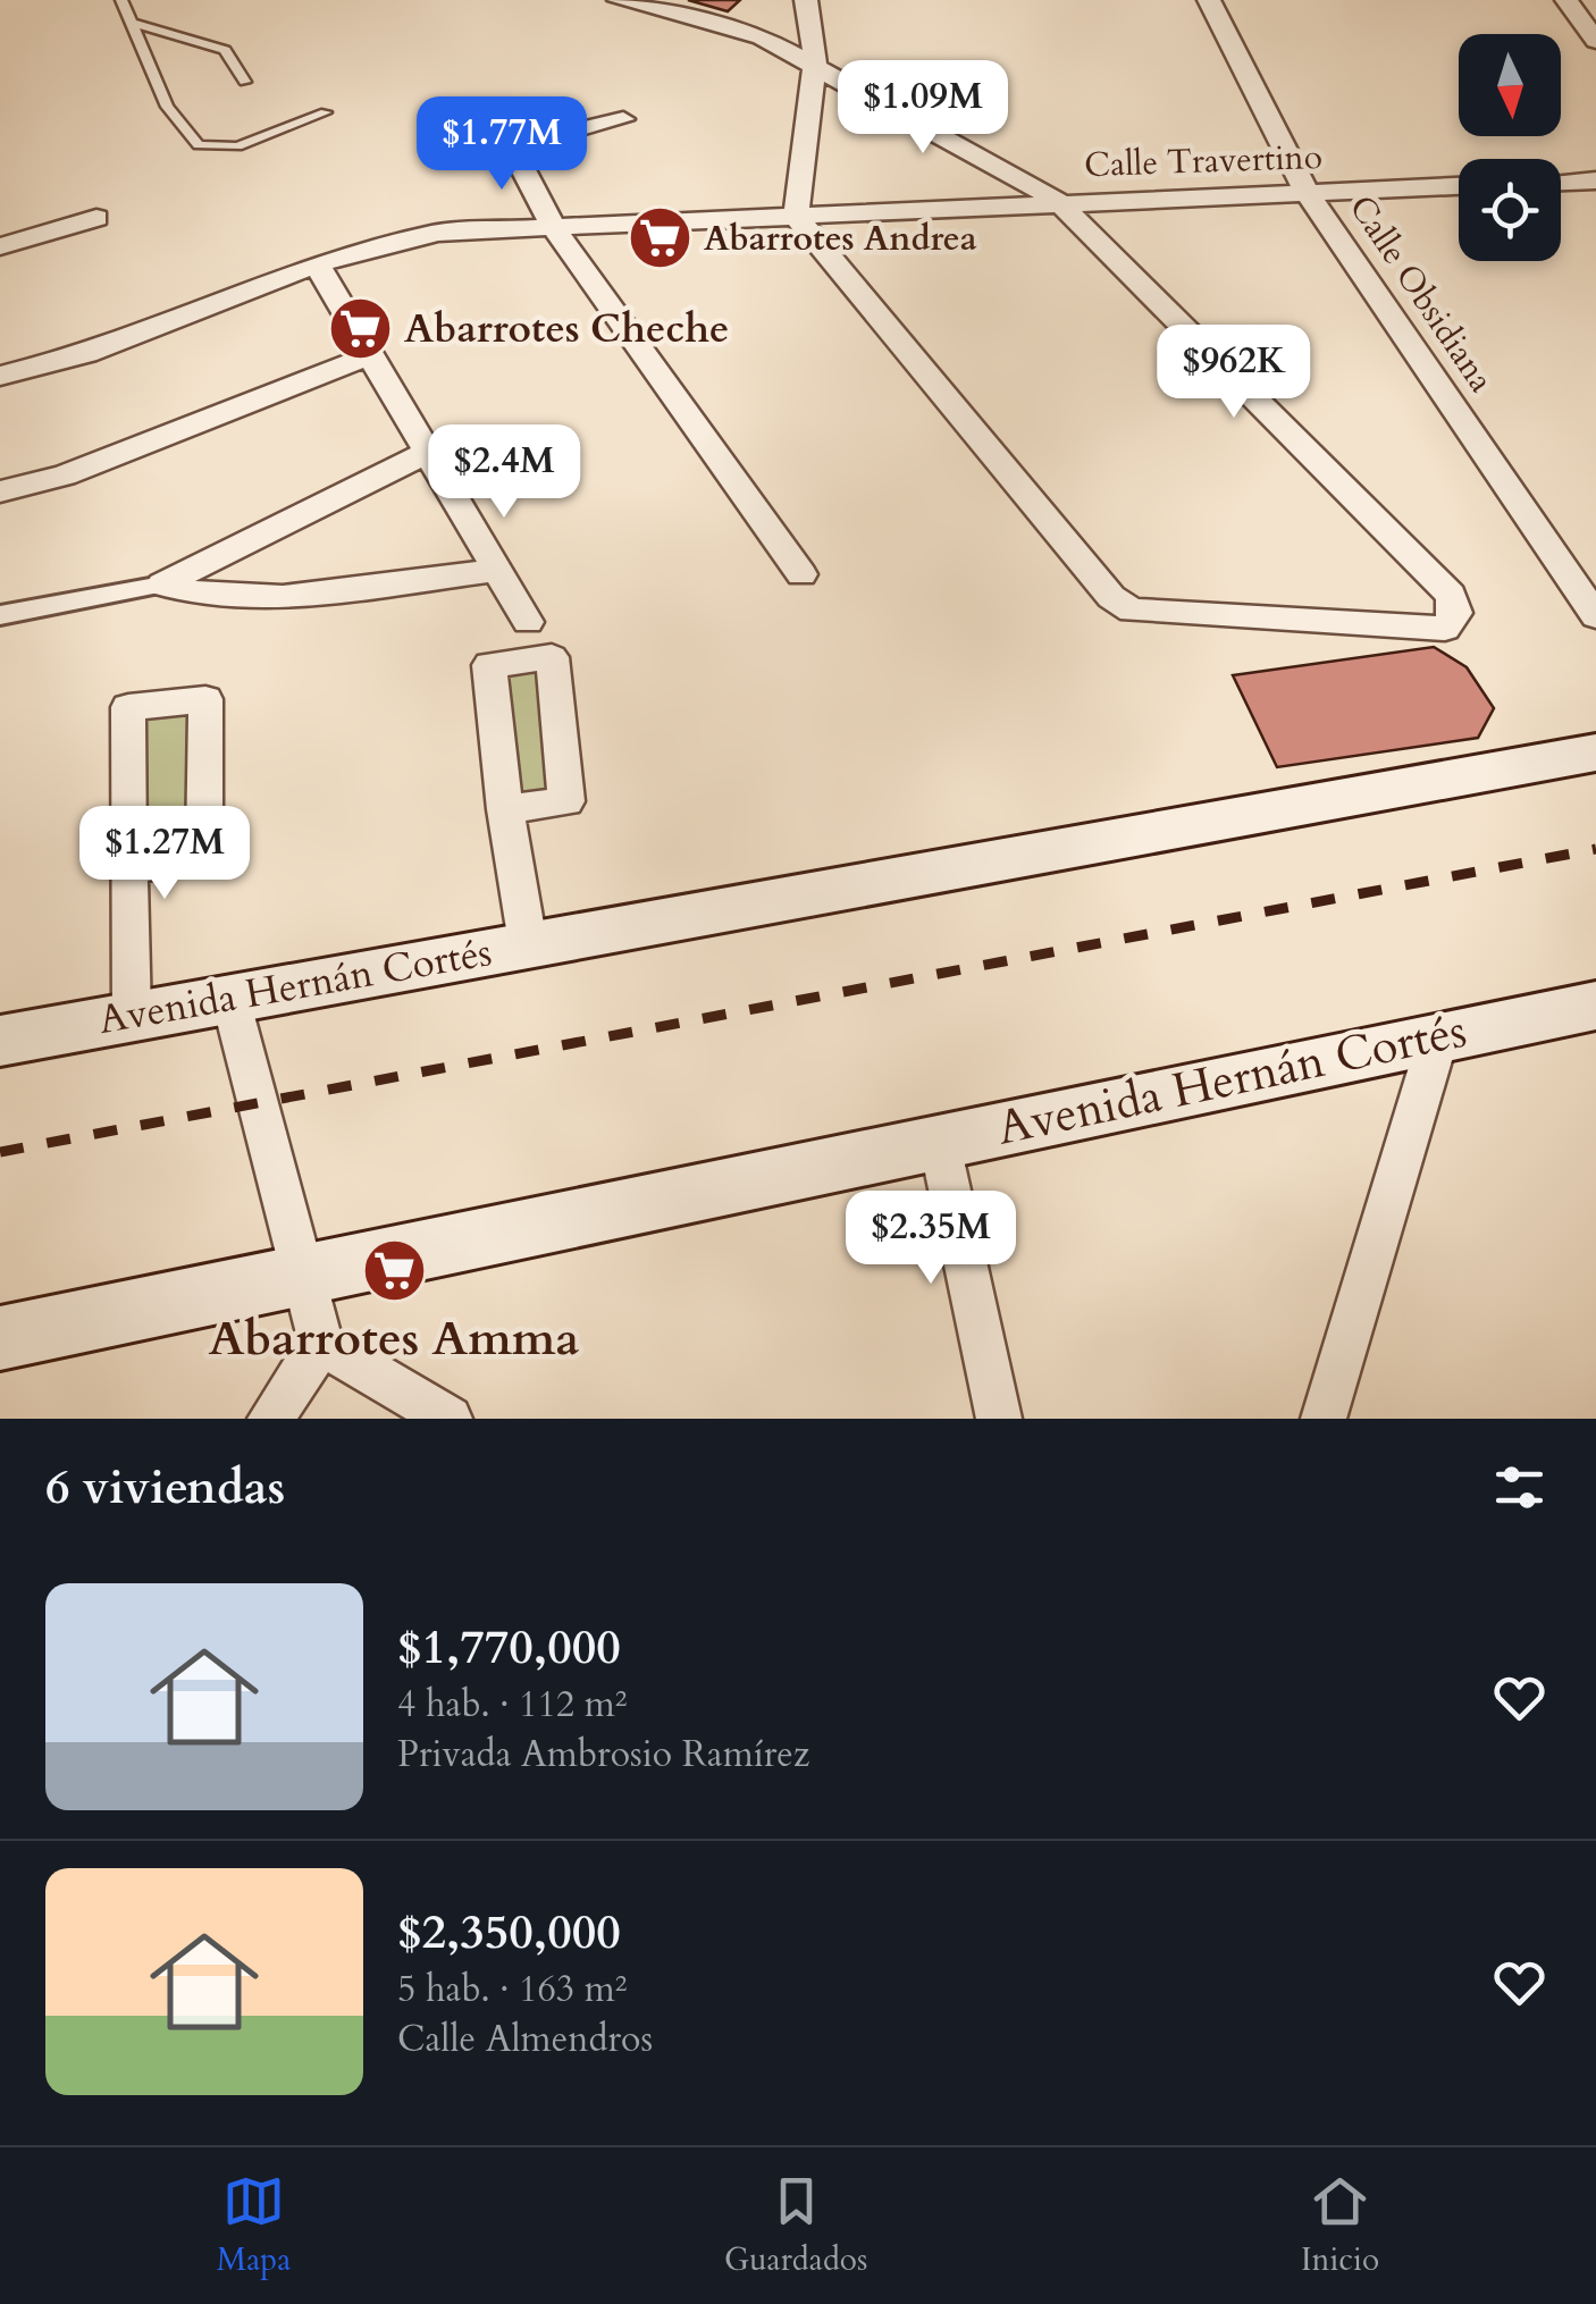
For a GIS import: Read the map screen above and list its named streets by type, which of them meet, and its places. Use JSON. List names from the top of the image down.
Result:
{
  "streets": {
    "main road": ["Avenida Hernán Cortés"],
    "street": ["Calle Travertino", "Calle Obsidiana"]
  },
  "crossings": [
    ["Calle Travertino", "Calle Obsidiana"]
  ],
  "places": {
    "supermarket": ["Abarrotes Andrea", "Abarrotes Cheche", "Abarrotes Amma"]
  },
  "north": "bottom",
  "page": {
    "price": [
      "$1.09M",
      "$1.77M",
      "$962K",
      "$2.4M",
      "$1.27M",
      "$2.35M"
    ],
    "heading": "6 viviendas",
    "list": [
      {
        "name": "$1,770,000",
        "note": "4 hab. · 112 m² · Privada Ambrosio Ramírez"
      },
      {
        "name": "$2,350,000",
        "note": "5 hab. · 163 m² · Calle Almendros"
      }
    ],
    "tabs": ["Mapa", "Guardados", "Inicio"]
  }
}
